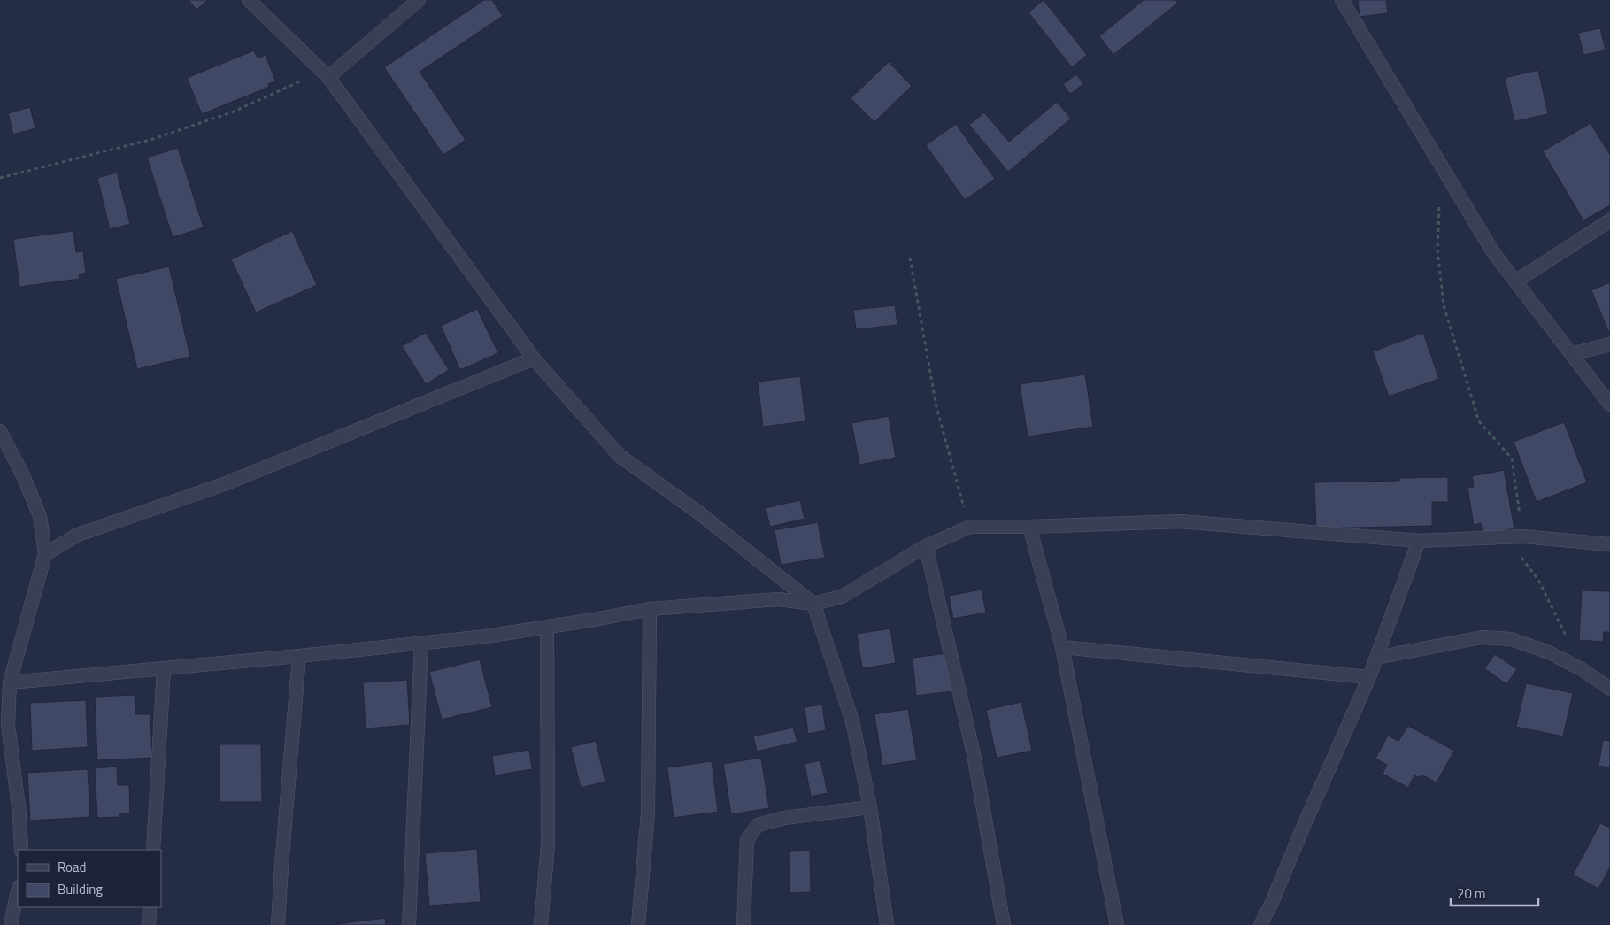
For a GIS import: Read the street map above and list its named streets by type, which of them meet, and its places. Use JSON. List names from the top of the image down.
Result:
{
  "legend": ["Road", "Building"],
  "scale_bar": "20 m"
}
